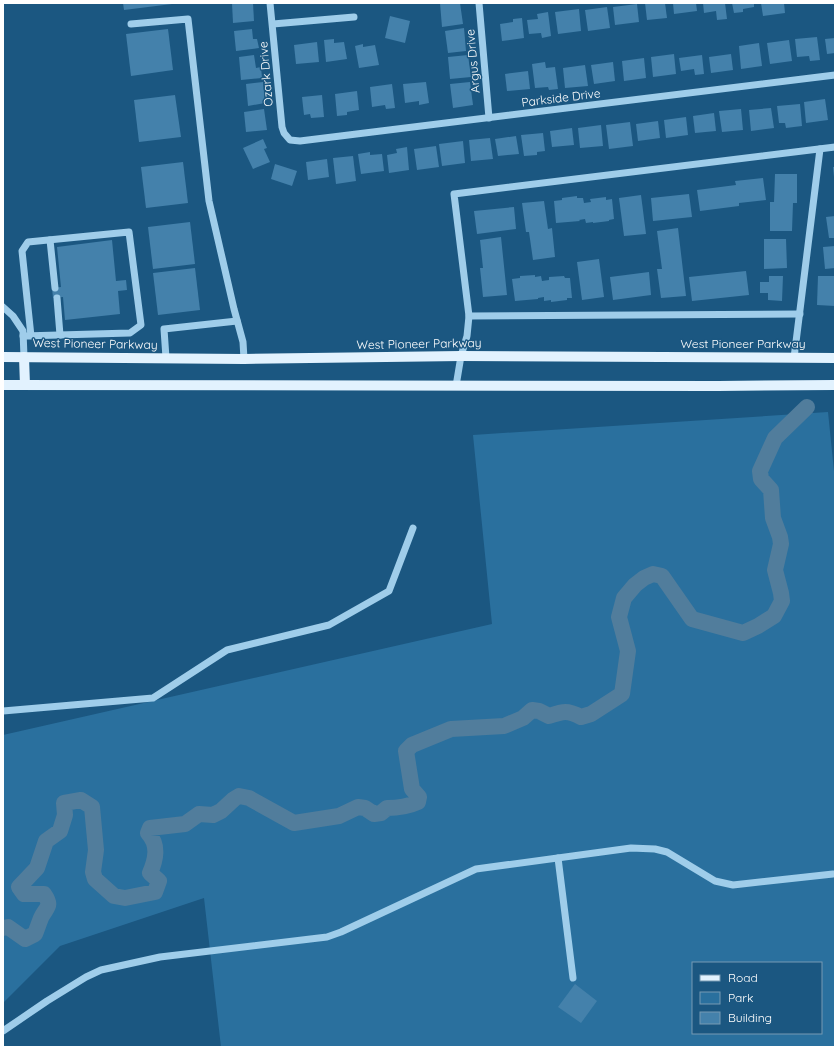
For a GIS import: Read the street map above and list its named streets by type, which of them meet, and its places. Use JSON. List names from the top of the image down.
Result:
{
  "streets": {
    "main road": ["West Pioneer Parkway"],
    "street": ["Argus Drive", "Ozark Drive", "Parkside Drive"]
  },
  "crossings": [
    ["Argus Drive", "Parkside Drive"],
    ["Ozark Drive", "Parkside Drive"]
  ],
  "legend": ["Road", "Park", "Building"]
}
